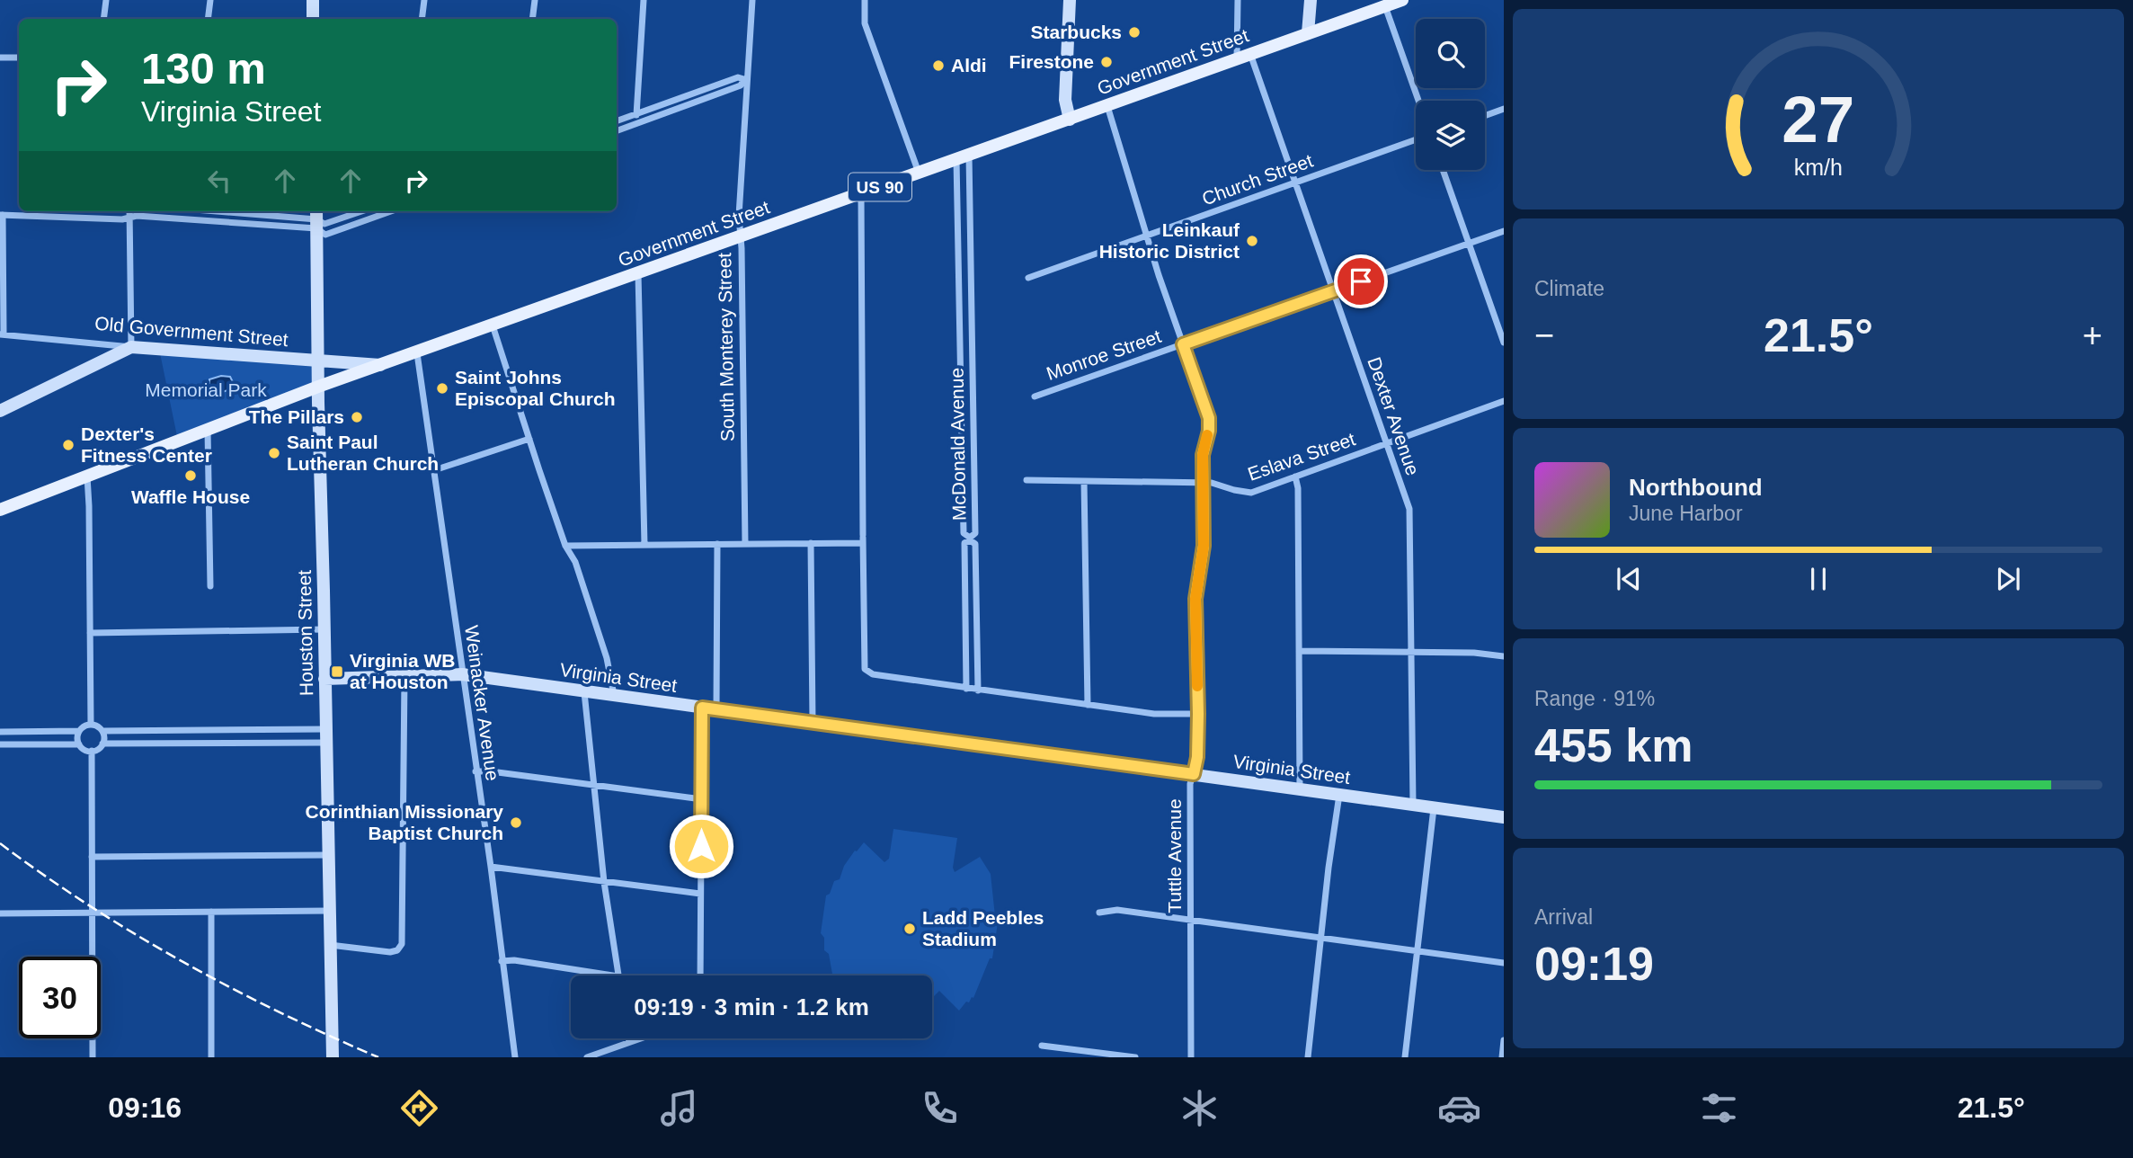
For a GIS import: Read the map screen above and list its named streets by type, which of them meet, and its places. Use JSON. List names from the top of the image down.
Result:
{
  "streets": {
    "main road": ["Government Street", "US 90"],
    "street": [
      "Church Street",
      "Old Government Street",
      "South Monterey Street",
      "Monroe Street",
      "Dexter Avenue",
      "McDonald Avenue",
      "Eslava Street",
      "Houston Street",
      "Virginia Street",
      "Weinacker Avenue",
      "Tuttle Avenue"
    ]
  },
  "crossings": [
    ["Government Street", "Old Government Street"],
    ["Government Street", "South Monterey Street"],
    ["Government Street", "Dexter Avenue"],
    ["Government Street", "McDonald Avenue"],
    ["Government Street", "Houston Street"],
    ["Government Street", "Weinacker Avenue"],
    ["Government Street", "Tuttle Avenue"],
    ["Church Street", "Dexter Avenue"],
    ["Church Street", "Tuttle Avenue"],
    ["Old Government Street", "Houston Street"],
    ["Monroe Street", "Dexter Avenue"],
    ["Monroe Street", "Tuttle Avenue"],
    ["Dexter Avenue", "Eslava Street"],
    ["Dexter Avenue", "Virginia Street"],
    ["Eslava Street", "Tuttle Avenue"],
    ["Houston Street", "Virginia Street"],
    ["Virginia Street", "Weinacker Avenue"],
    ["Virginia Street", "Tuttle Avenue"]
  ],
  "parks": ["Memorial Park"],
  "places": {
    "other": [
      "Starbucks",
      "Firestone",
      "Aldi",
      "Leinkauf Historic District",
      "Saint Johns Episcopal Church",
      "The Pillars",
      "Dexter's Fitness Center",
      "Saint Paul Lutheran Church",
      "Waffle House",
      "Corinthian Missionary Baptist Church",
      "Ladd Peebles Stadium"
    ],
    "transit": ["Virginia WB at Houston"]
  },
  "page": {
    "turn": ["130 m", "Virginia Street"],
    "tile": [
      "Climate",
      ["Range · 91%", "455 km"],
      ["Arrival", "09:19"]
    ],
    "heat": ["−", "21.5°", "+"],
    "song": ["Northbound", "June Harbor"],
    "limit": "30",
    "trip": "09:19 · 3 min · 1.2 km",
    "tabs": ["09:16", "21.5°"],
    "gauge": ["27", "km/h"]
  }
}
